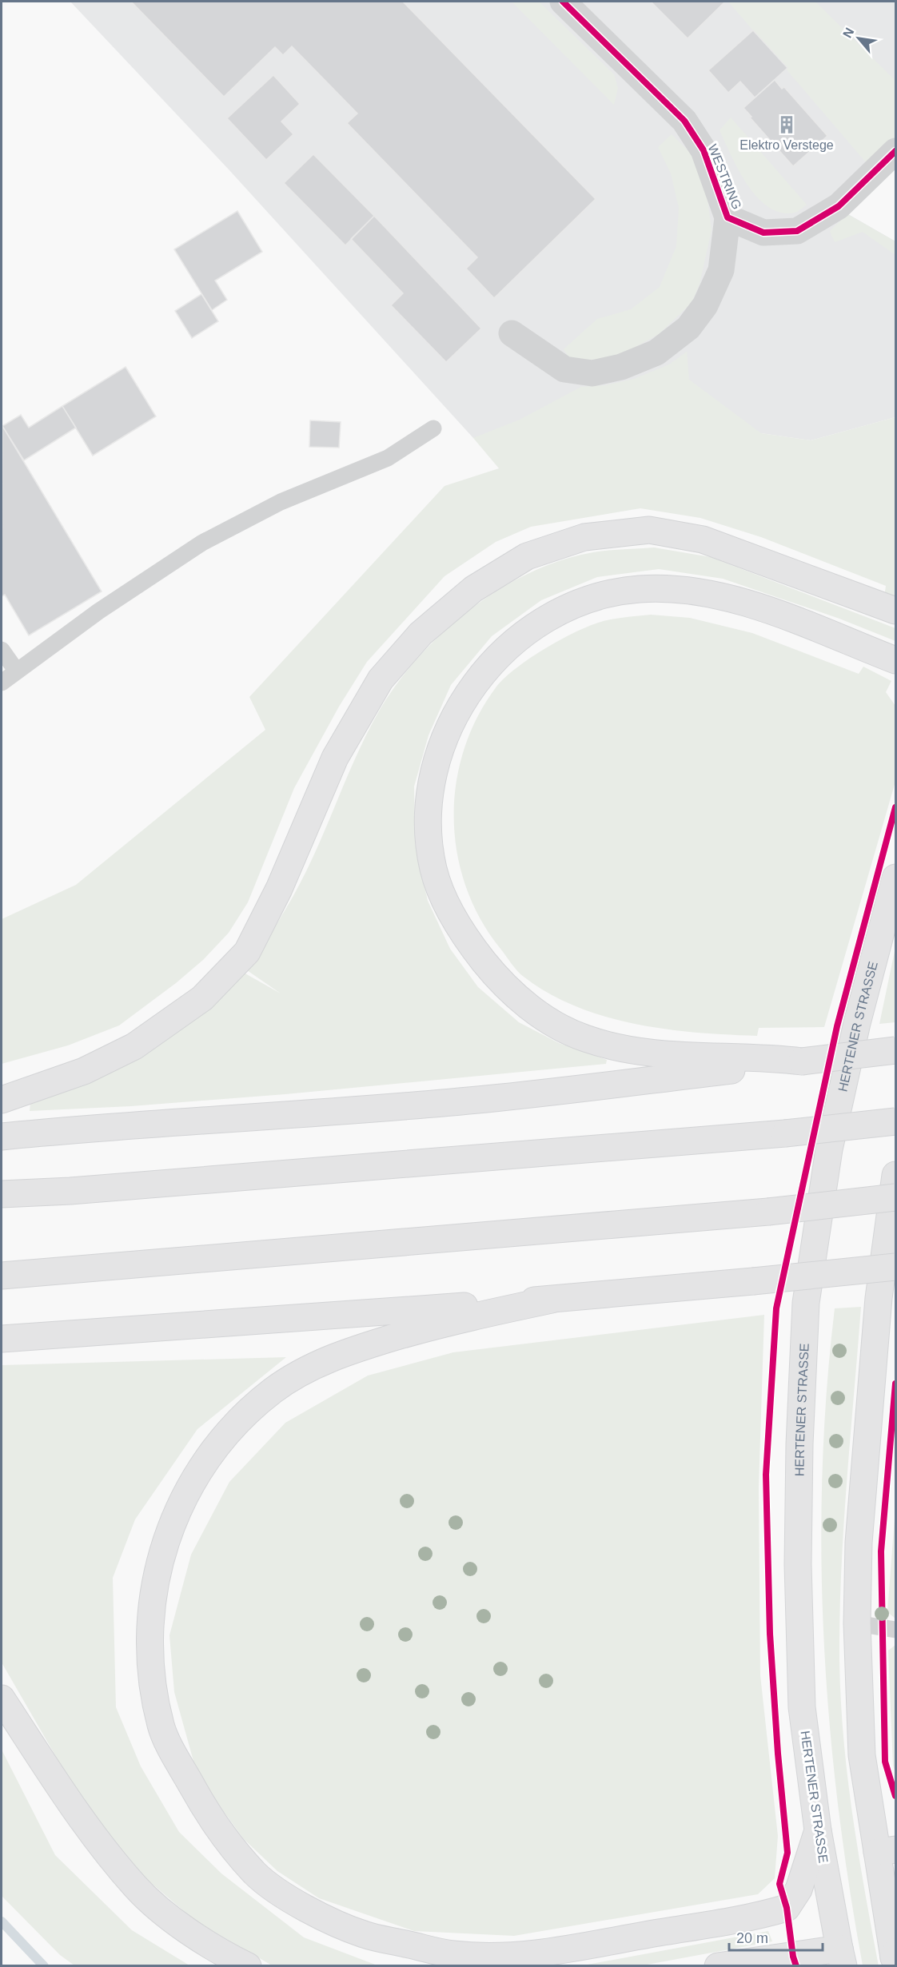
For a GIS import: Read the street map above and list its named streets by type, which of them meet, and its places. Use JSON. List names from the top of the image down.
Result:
{
  "streets": {
    "main road": ["HERTENER STRASSE"],
    "street": ["WESTRING"]
  },
  "places": {
    "building": ["Elektro Verstege"]
  },
  "scale_bar": "20 m",
  "north": "top left"
}
